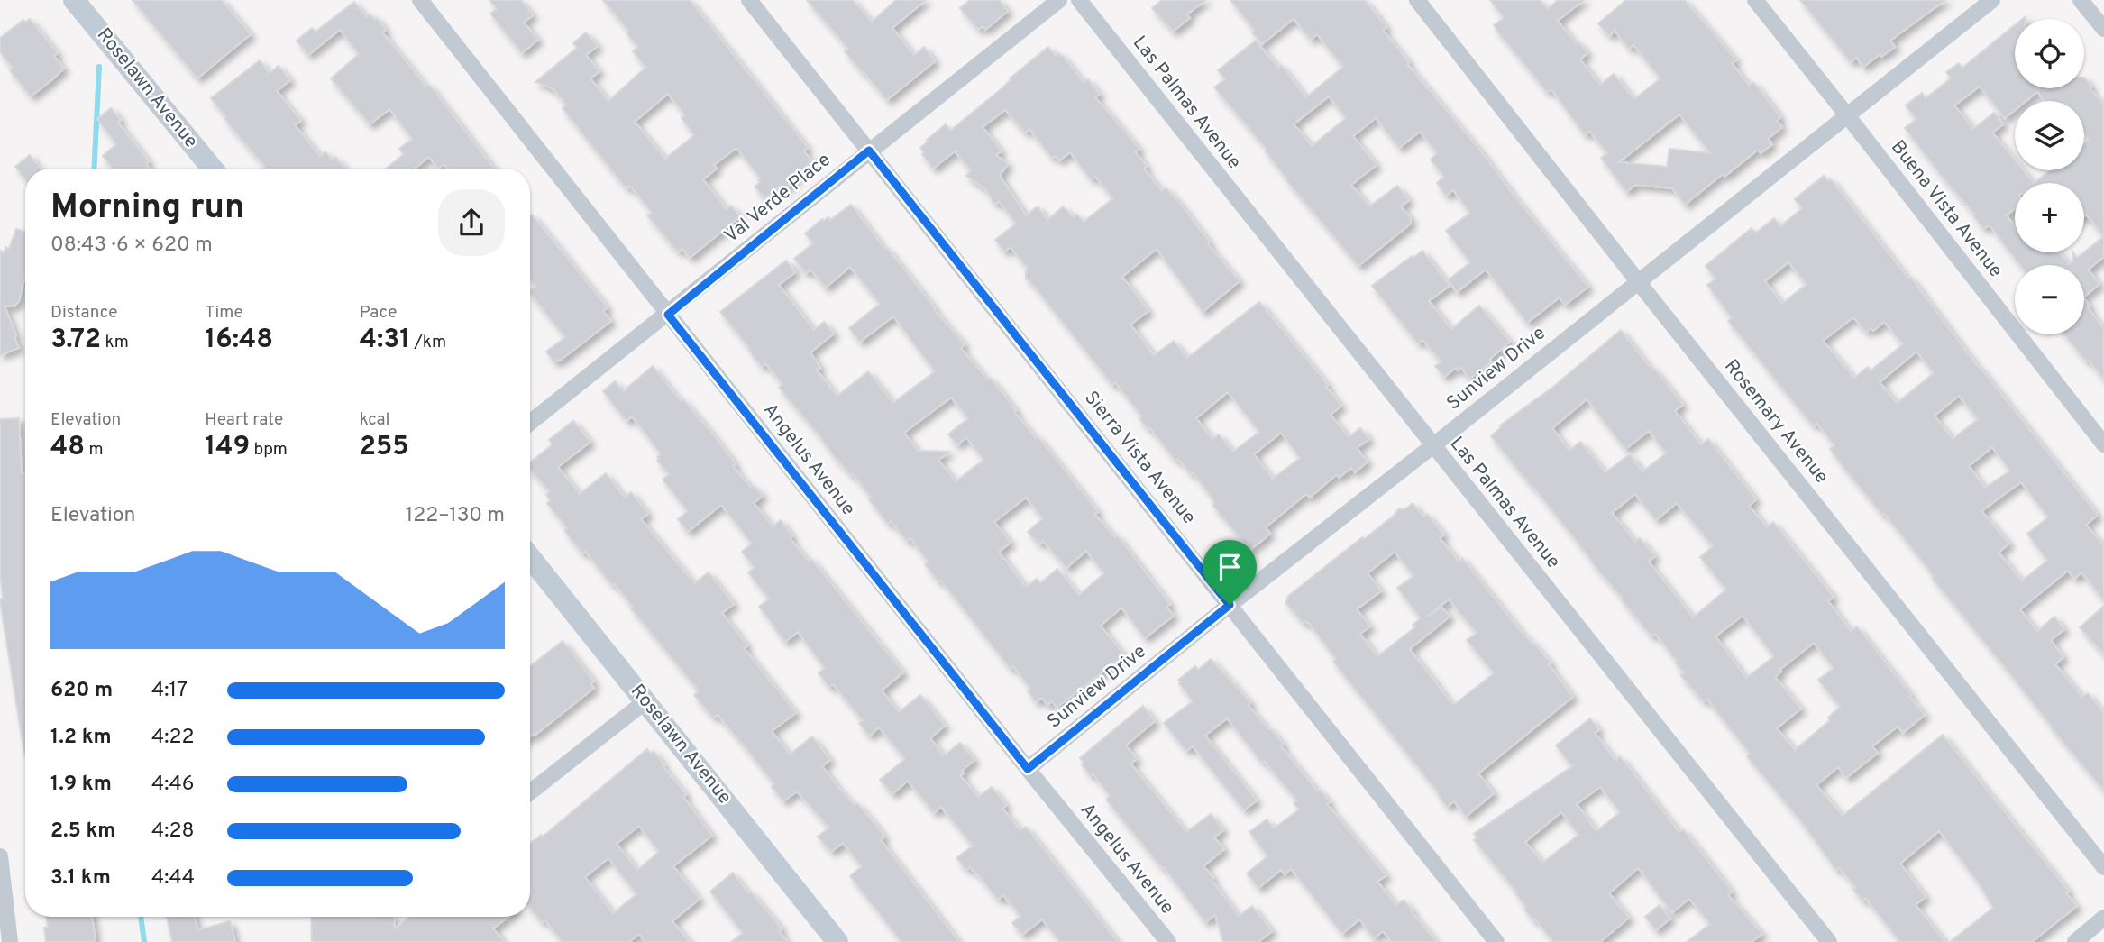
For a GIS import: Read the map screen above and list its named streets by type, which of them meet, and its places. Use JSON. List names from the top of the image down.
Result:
{
  "streets": {
    "street": [
      "Roselawn Avenue",
      "Las Palmas Avenue",
      "Val Verde Place",
      "Buena Vista Avenue",
      "Sunview Drive",
      "Rosemary Avenue",
      "Sierra Vista Avenue",
      "Angelus Avenue"
    ]
  },
  "crossings": [
    ["Las Palmas Avenue", "Sunview Drive"],
    ["Val Verde Place", "Sierra Vista Avenue"],
    ["Val Verde Place", "Angelus Avenue"],
    ["Buena Vista Avenue", "Sunview Drive"],
    ["Sunview Drive", "Rosemary Avenue"],
    ["Sunview Drive", "Sierra Vista Avenue"],
    ["Sunview Drive", "Angelus Avenue"]
  ],
  "page": {
    "map_buttons": ["+", "−"],
    "heading": ["Morning run", "08:43 · 6 × 620 m"],
    "stats": [
      ["Distance", "3.72 km"],
      ["Time", "16:48"],
      ["Pace", "4:31 /km"],
      ["Elevation", "48 m"],
      ["Heart rate", "149 bpm"],
      ["kcal", "255"]
    ],
    "chart": ["Elevation", "122–130 m"],
    "list": [
      {
        "name": "620 m",
        "note": "4:17"
      },
      {
        "name": "1.2 km",
        "note": "4:22"
      },
      {
        "name": "1.9 km",
        "note": "4:46"
      },
      {
        "name": "2.5 km",
        "note": "4:28"
      },
      {
        "name": "3.1 km",
        "note": "4:44"
      }
    ]
  }
}
